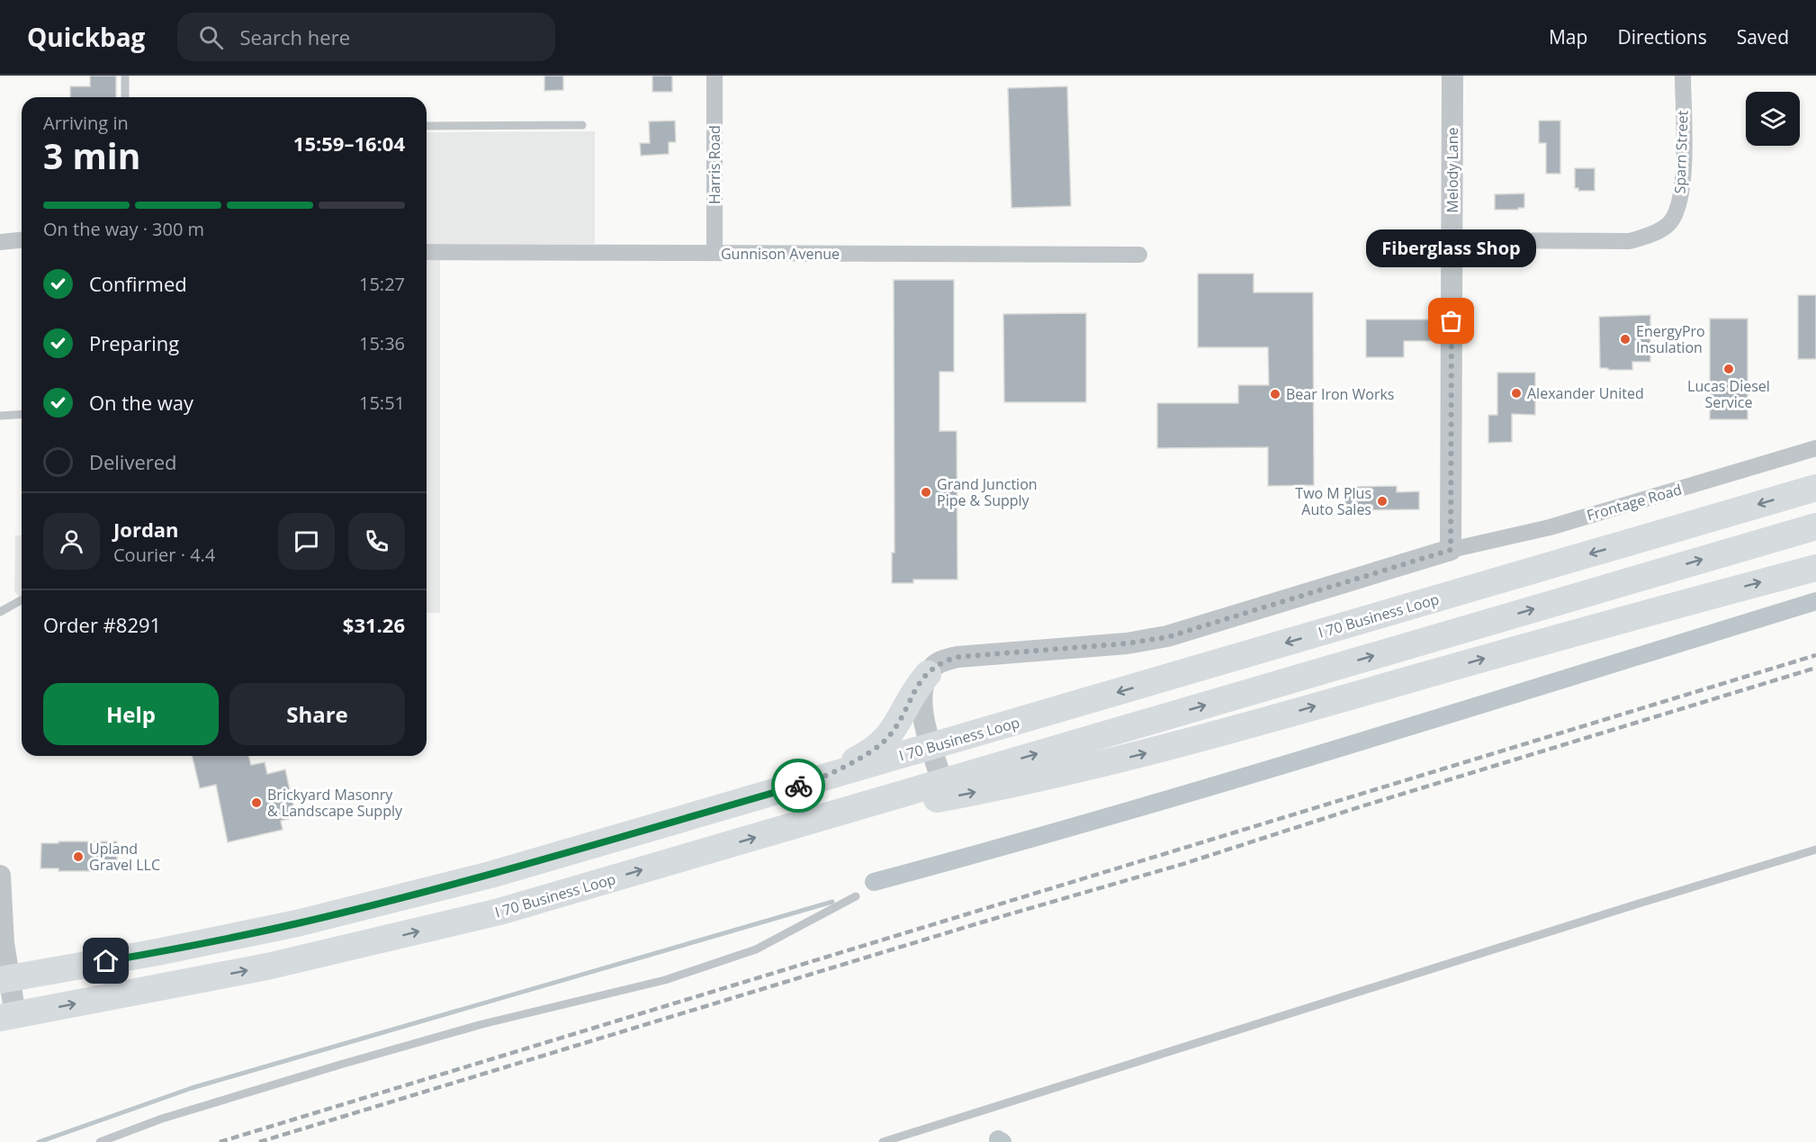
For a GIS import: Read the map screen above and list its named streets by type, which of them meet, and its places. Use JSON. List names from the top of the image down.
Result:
{
  "streets": {
    "main road": ["I 70 Business Loop"],
    "street": [
      "Sparn Street",
      "Harris Road",
      "Melody Lane",
      "Gunnison Avenue",
      "Frontage Road"
    ]
  },
  "crossings": [
    ["Sparn Street", "Melody Lane"],
    ["Harris Road", "Gunnison Avenue"],
    ["Melody Lane", "Frontage Road"]
  ],
  "places": [
    "Fiberglass Shop",
    "EnergyPro Insulation",
    "Lucas Diesel Service",
    "Alexander United",
    "Bear Iron Works",
    "Grand Junction Pipe & Supply",
    "Two M Plus Auto Sales",
    "Brickyard Masonry & Landscape Supply",
    "Upland Gravel LLC"
  ],
  "page": {
    "header": "Quickbag",
    "search": "Search here",
    "nav": ["Map", "Directions", "Saved"],
    "heading": ["3 min", "Arriving in", "15:59–16:04"],
    "panel": [
      "Jordan",
      "Courier · 4.4",
      "Order #8291",
      "$31.26"
    ],
    "bar": "On the way · 300 m",
    "bubble": "Fiberglass Shop",
    "list": [
      ["Confirmed", "15:27"],
      ["Preparing", "15:36"],
      ["On the way", "15:51"],
      "Delivered"
    ],
    "buttons": ["Help", "Share"]
  }
}
